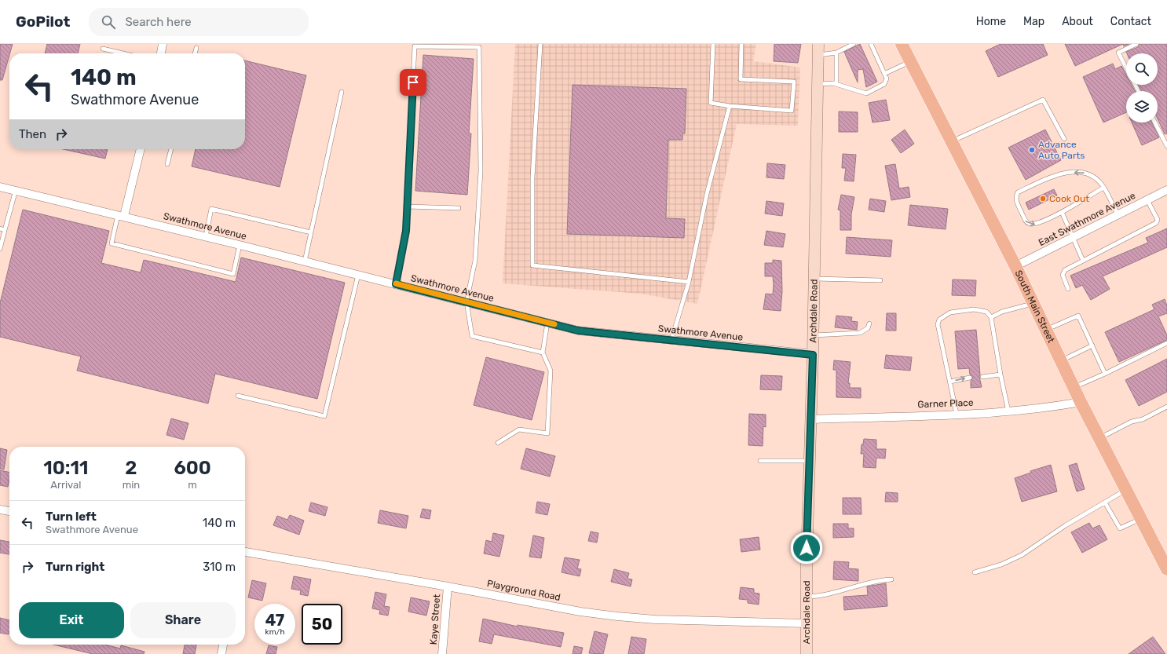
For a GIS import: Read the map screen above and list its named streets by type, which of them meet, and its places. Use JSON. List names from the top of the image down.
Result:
{
  "streets": {
    "main road": ["South Main Street", "Archdale Road"],
    "street": [
      "East Swathmore Avenue",
      "Swathmore Avenue",
      "Garner Place",
      "Playground Road",
      "Kaye Street"
    ]
  },
  "crossings": [
    ["East Swathmore Avenue", "South Main Street"],
    ["Swathmore Avenue", "Archdale Road"],
    ["South Main Street", "Garner Place"],
    ["Archdale Road", "Garner Place"],
    ["Archdale Road", "Playground Road"],
    ["Playground Road", "Kaye Street"]
  ],
  "places": ["Advance Auto Parts", "Cook Out"],
  "page": {
    "header": "GoPilot",
    "search": "Search here",
    "nav": [
      "Home",
      "Map",
      "About",
      "Contact"
    ],
    "turn": ["140 m", "Swathmore Avenue"],
    "then": "Then",
    "eta": [
      "10:11",
      "Arrival",
      "2",
      "min",
      "600",
      "m"
    ],
    "list": [
      {
        "name": "Turn left",
        "note": "Swathmore Avenue",
        "value": "140 m"
      },
      {
        "name": "Turn right",
        "value": "310 m"
      }
    ],
    "buttons": ["Exit", "Share"],
    "speed": "47 km/h",
    "limit": "50"
  }
}
